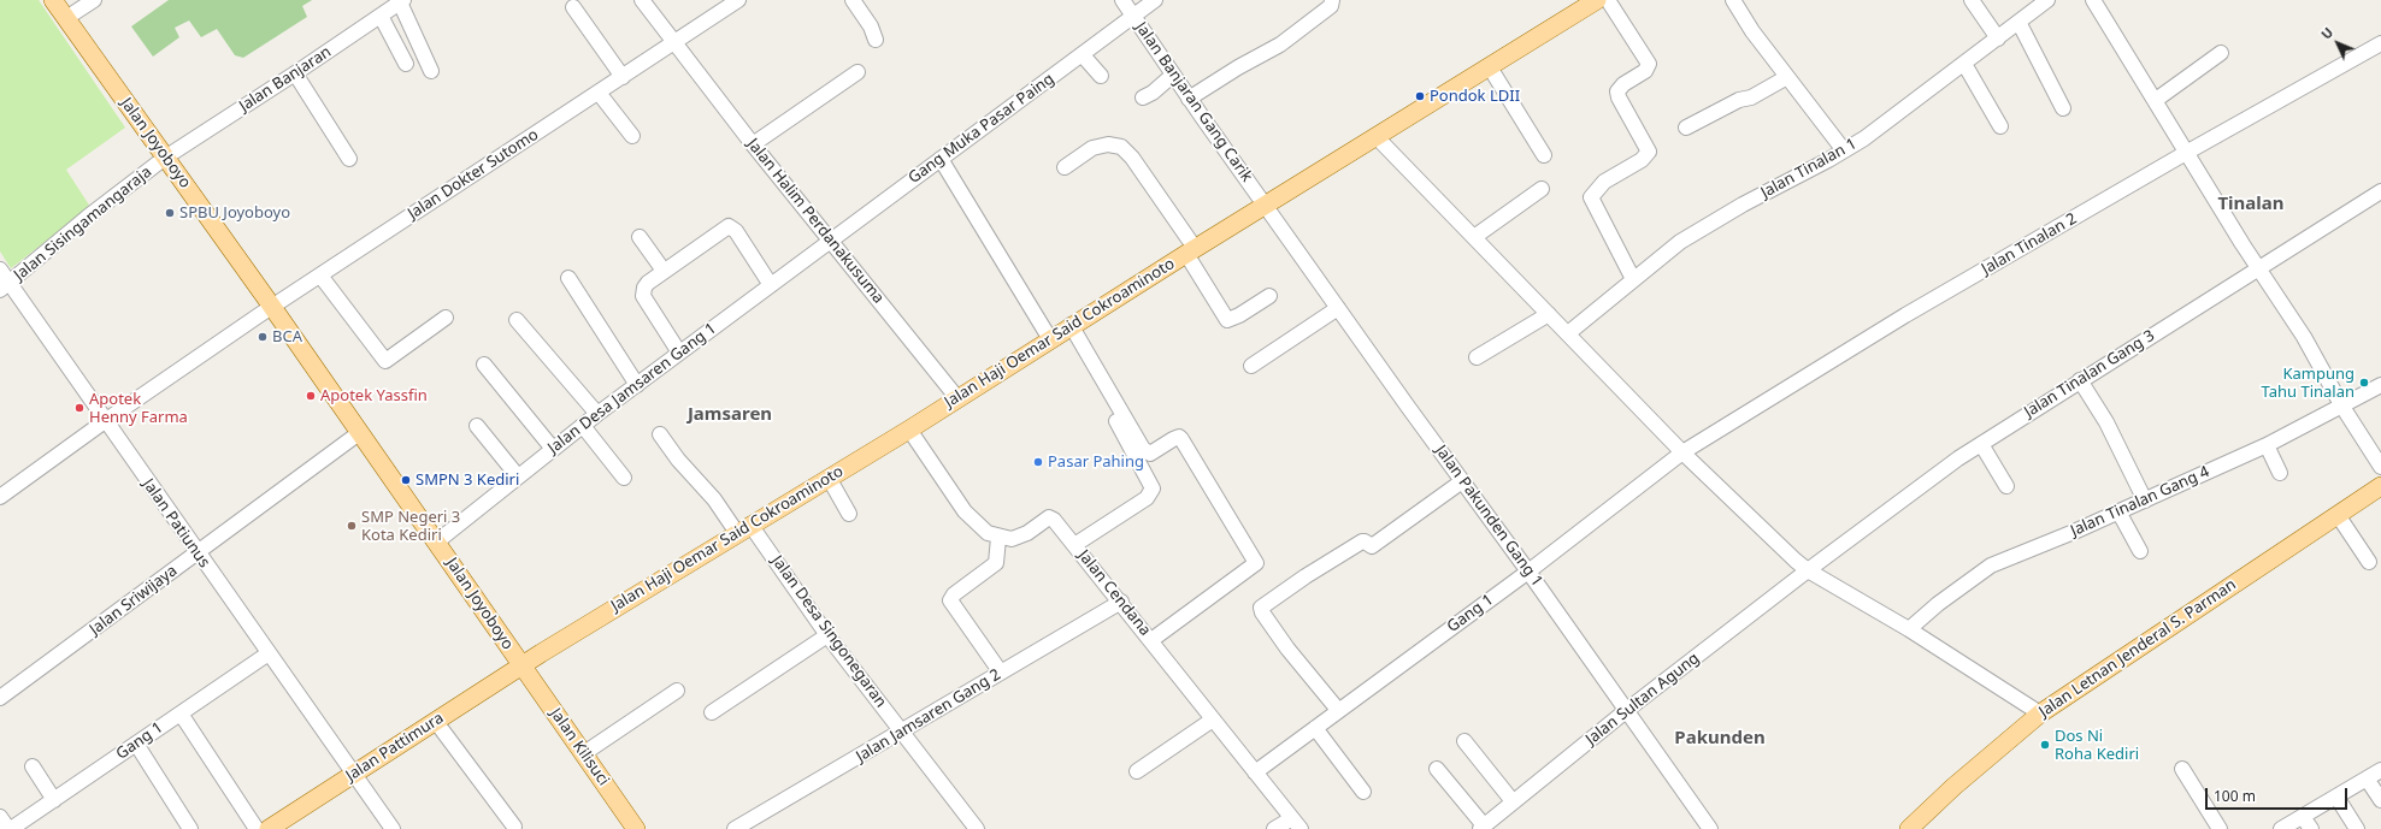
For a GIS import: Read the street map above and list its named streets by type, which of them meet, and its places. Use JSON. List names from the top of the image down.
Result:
{
  "streets": {
    "main road": [
      "Jalan Joyoboyo",
      "Jalan Haji Oemar Said Cokroaminoto",
      "Jalan Letnan Jenderal S. Parman",
      "Jalan Pattimura",
      "Jalan Kilisuci"
    ],
    "street": [
      "Jalan Banjaran",
      "Jalan Banjaran Gang Carik",
      "Gang Muka Pasar Paing",
      "Jalan Tinalan 1",
      "Jalan Dokter Sutomo",
      "Jalan Halim Perdanakusuma",
      "Jalan Sisingamangaraja",
      "Jalan Tinalan 2",
      "Jalan Tinalan Gang 3",
      "Jalan Desa Jamsaren Gang 1",
      "Jalan Tinalan Gang 4",
      "Jalan Pakunden Gang 1",
      "Jalan Patiunus",
      "Jalan Cendana",
      "Jalan Sriwijaya",
      "Gang 1",
      "Jalan Desa Singonegaran",
      "Jalan Sultan Agung",
      "Jalan Jamsaren Gang 2"
    ]
  },
  "crossings": [
    ["Jalan Banjaran", "Jalan Joyoboyo"],
    ["Jalan Banjaran", "Jalan Sisingamangaraja"],
    ["Jalan Banjaran Gang Carik", "Gang Muka Pasar Paing"],
    ["Jalan Banjaran Gang Carik", "Jalan Haji Oemar Said Cokroaminoto"],
    ["Jalan Banjaran Gang Carik", "Jalan Pakunden Gang 1"],
    ["Gang Muka Pasar Paing", "Jalan Halim Perdanakusuma"],
    ["Gang Muka Pasar Paing", "Jalan Desa Jamsaren Gang 1"],
    ["Jalan Joyoboyo", "Jalan Dokter Sutomo"],
    ["Jalan Joyoboyo", "Jalan Sisingamangaraja"],
    ["Jalan Joyoboyo", "Jalan Haji Oemar Said Cokroaminoto"],
    ["Jalan Joyoboyo", "Jalan Desa Jamsaren Gang 1"],
    ["Jalan Joyoboyo", "Jalan Sriwijaya"],
    ["Jalan Joyoboyo", "Jalan Pattimura"],
    ["Jalan Joyoboyo", "Jalan Kilisuci"],
    ["Jalan Dokter Sutomo", "Jalan Halim Perdanakusuma"],
    ["Jalan Dokter Sutomo", "Jalan Patiunus"],
    ["Jalan Halim Perdanakusuma", "Jalan Haji Oemar Said Cokroaminoto"],
    ["Jalan Halim Perdanakusuma", "Jalan Desa Jamsaren Gang 1"],
    ["Jalan Sisingamangaraja", "Jalan Patiunus"],
    ["Jalan Tinalan 2", "Gang 1"],
    ["Jalan Haji Oemar Said Cokroaminoto", "Jalan Pakunden Gang 1"],
    ["Jalan Haji Oemar Said Cokroaminoto", "Jalan Desa Singonegaran"],
    ["Jalan Haji Oemar Said Cokroaminoto", "Jalan Pattimura"],
    ["Jalan Haji Oemar Said Cokroaminoto", "Jalan Kilisuci"],
    ["Jalan Tinalan Gang 3", "Jalan Sultan Agung"],
    ["Jalan Pakunden Gang 1", "Gang 1"],
    ["Jalan Pakunden Gang 1", "Jalan Sultan Agung"],
    ["Jalan Patiunus", "Jalan Sriwijaya"],
    ["Jalan Patiunus", "Gang 1"],
    ["Jalan Patiunus", "Jalan Pattimura"],
    ["Jalan Cendana", "Gang 1"],
    ["Jalan Cendana", "Jalan Jamsaren Gang 2"],
    ["Jalan Desa Singonegaran", "Jalan Jamsaren Gang 2"],
    ["Jalan Pattimura", "Jalan Kilisuci"]
  ],
  "districts": ["Tinalan", "Jamsaren", "Pakunden"],
  "places": [
    "Pondok LDII",
    "SPBU Joyoboyo",
    "BCA",
    "Kampung Tahu Tinalan",
    "Apotek Yassfin",
    "Apotek Henny Farma",
    "Pasar Pahing",
    "SMPN 3 Kediri",
    "SMP Negeri 3 Kota Kediri",
    "Dos Ni Roha Kediri"
  ],
  "scale_bar": "100 m",
  "north": "top left"
}
